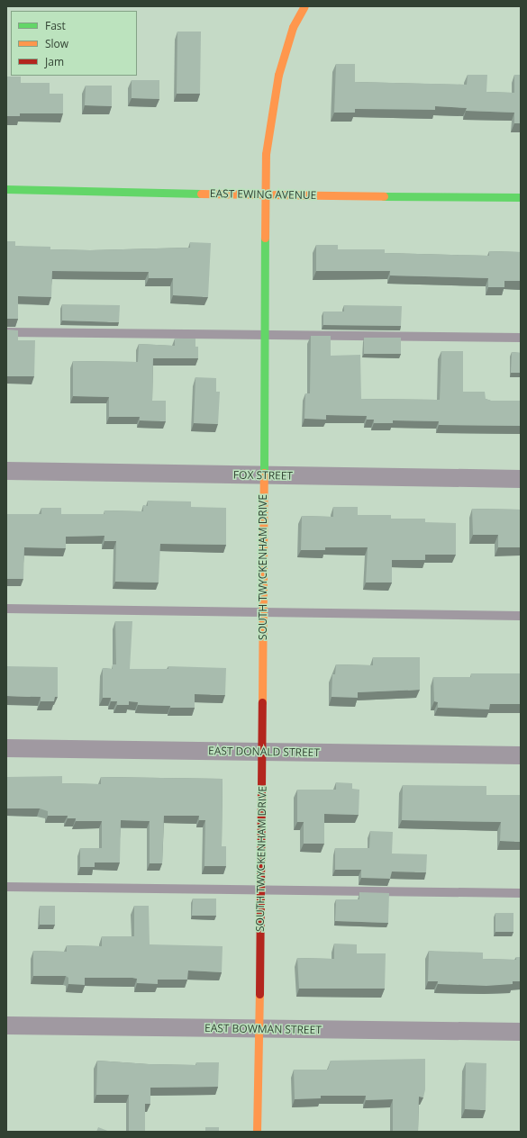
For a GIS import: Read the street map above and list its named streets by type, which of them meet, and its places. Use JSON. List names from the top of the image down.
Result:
{
  "streets": {
    "street": [
      "EAST EWING AVENUE",
      "FOX STREET",
      "SOUTH TWYCKENHAM DRIVE",
      "EAST DONALD STREET",
      "EAST BOWMAN STREET"
    ]
  },
  "crossings": [
    ["EAST EWING AVENUE", "SOUTH TWYCKENHAM DRIVE"],
    ["FOX STREET", "SOUTH TWYCKENHAM DRIVE"],
    ["SOUTH TWYCKENHAM DRIVE", "EAST DONALD STREET"],
    ["SOUTH TWYCKENHAM DRIVE", "EAST BOWMAN STREET"]
  ],
  "legend": ["Fast", "Slow", "Jam"]
}
